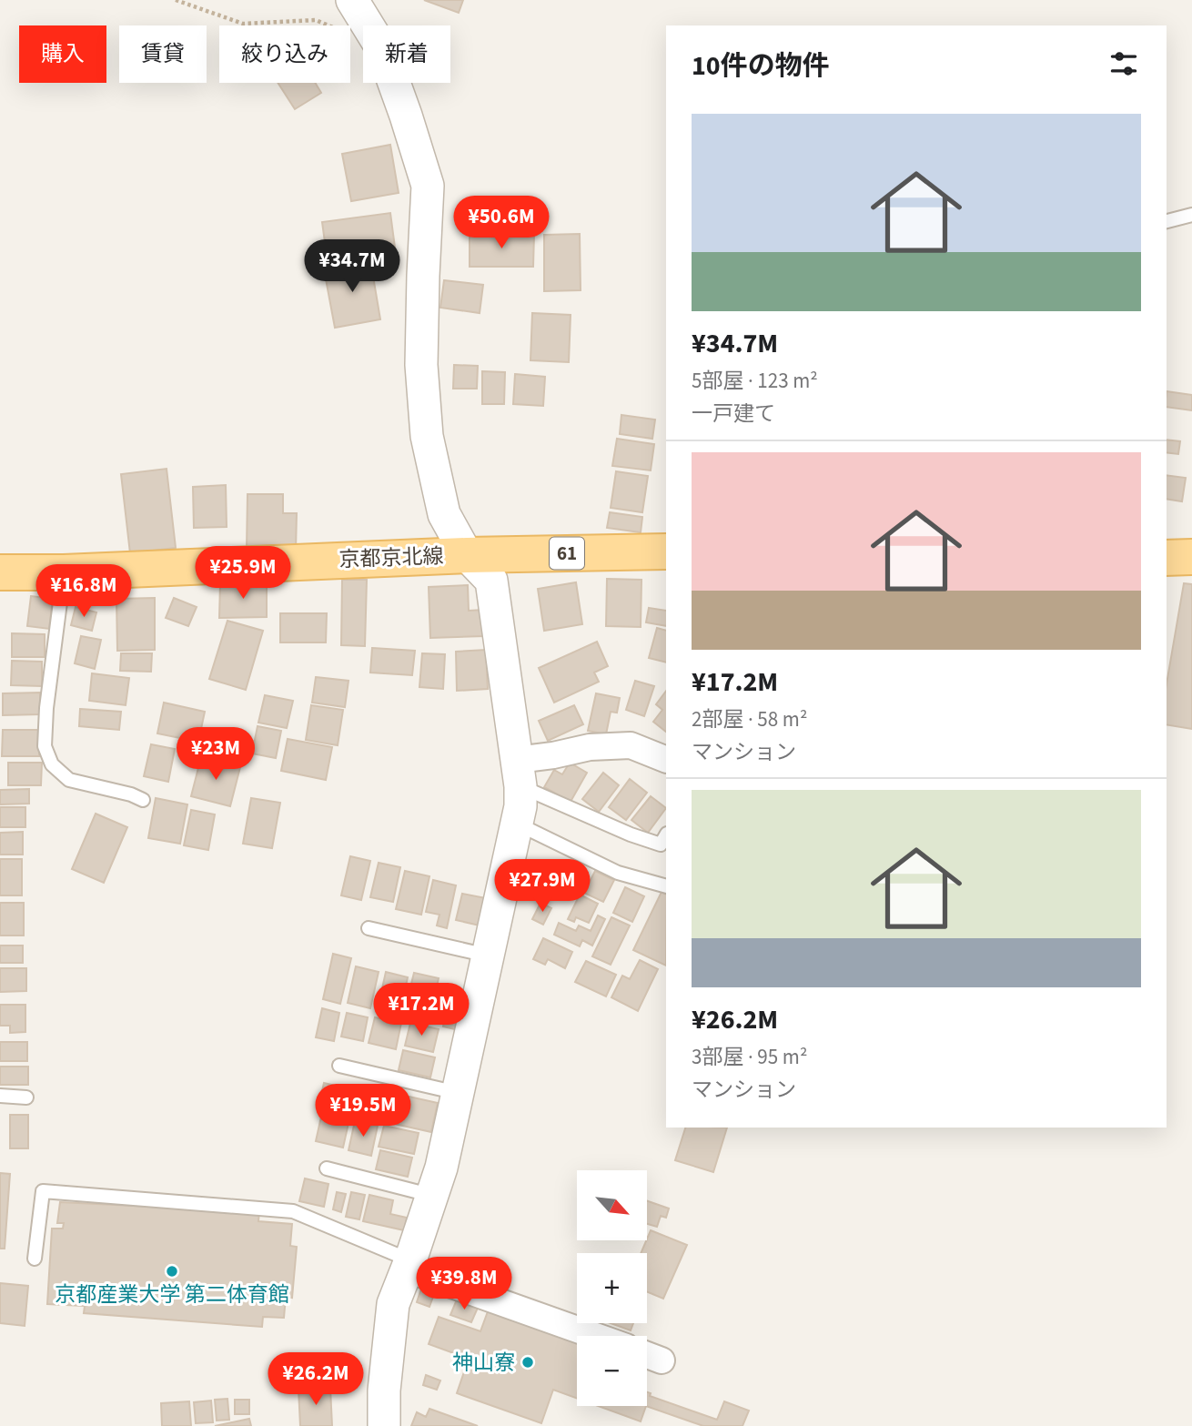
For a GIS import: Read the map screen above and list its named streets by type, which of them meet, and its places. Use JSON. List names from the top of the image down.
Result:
{
  "streets": {
    "main road": ["61", "京都京北線"]
  },
  "places": ["京都産業大学 第二体育館", "神山寮"],
  "north": "bottom right",
  "page": {
    "chip": [
      "購入",
      "賃貸",
      "絞り込み",
      "新着"
    ],
    "heading": "10件の物件",
    "list": [
      {
        "name": "¥34.7M",
        "note": "5部屋 · 123 m² · 一戸建て"
      },
      {
        "name": "¥17.2M",
        "note": "2部屋 · 58 m² · マンション"
      },
      {
        "name": "¥26.2M",
        "note": "3部屋 · 95 m² · マンション"
      }
    ],
    "price": [
      "¥50.6M",
      "¥34.7M",
      "¥25.9M",
      "¥16.8M",
      "¥23M",
      "¥27.9M",
      "¥17.2M",
      "¥19.5M",
      "¥39.8M",
      "¥26.2M"
    ],
    "map_buttons": ["+", "−"]
  }
}
